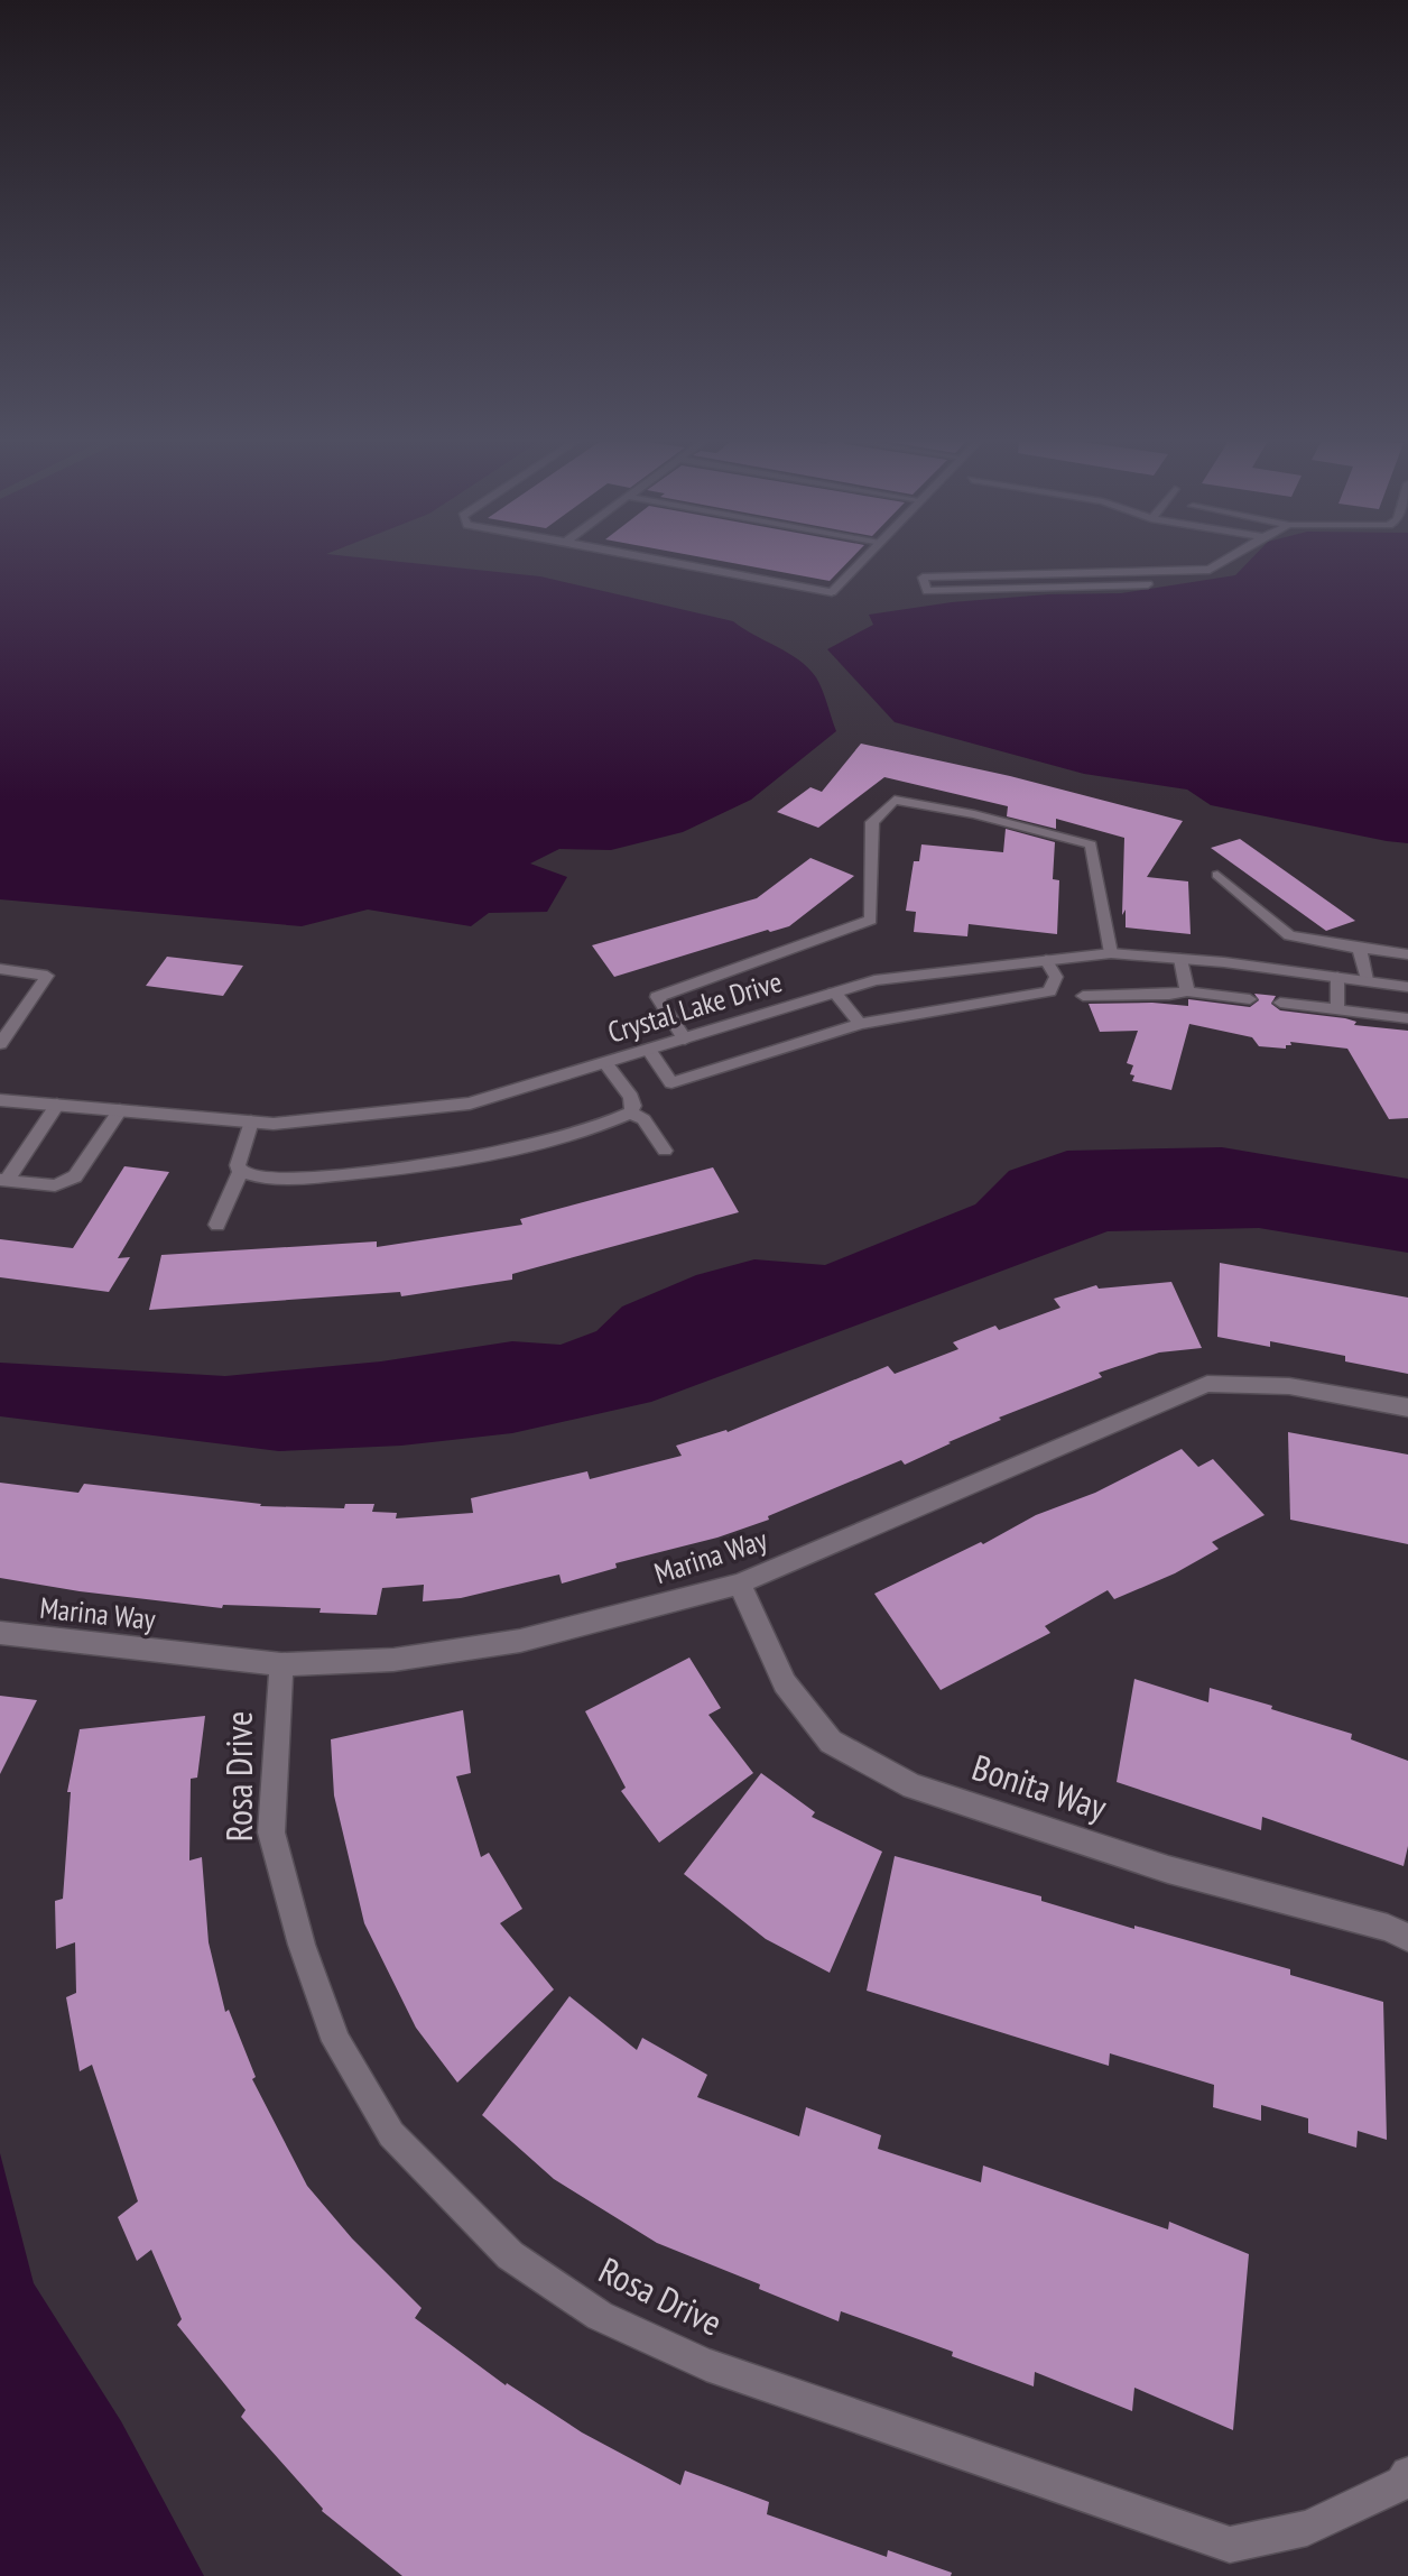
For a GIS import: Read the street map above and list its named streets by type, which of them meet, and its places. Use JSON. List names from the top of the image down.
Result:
{
  "streets": {
    "street": [
      "Crystal Lake Drive",
      "Marina Way",
      "Rosa Drive",
      "Bonita Way"
    ]
  },
  "crossings": [
    ["Marina Way", "Rosa Drive"],
    ["Marina Way", "Bonita Way"]
  ]
}
